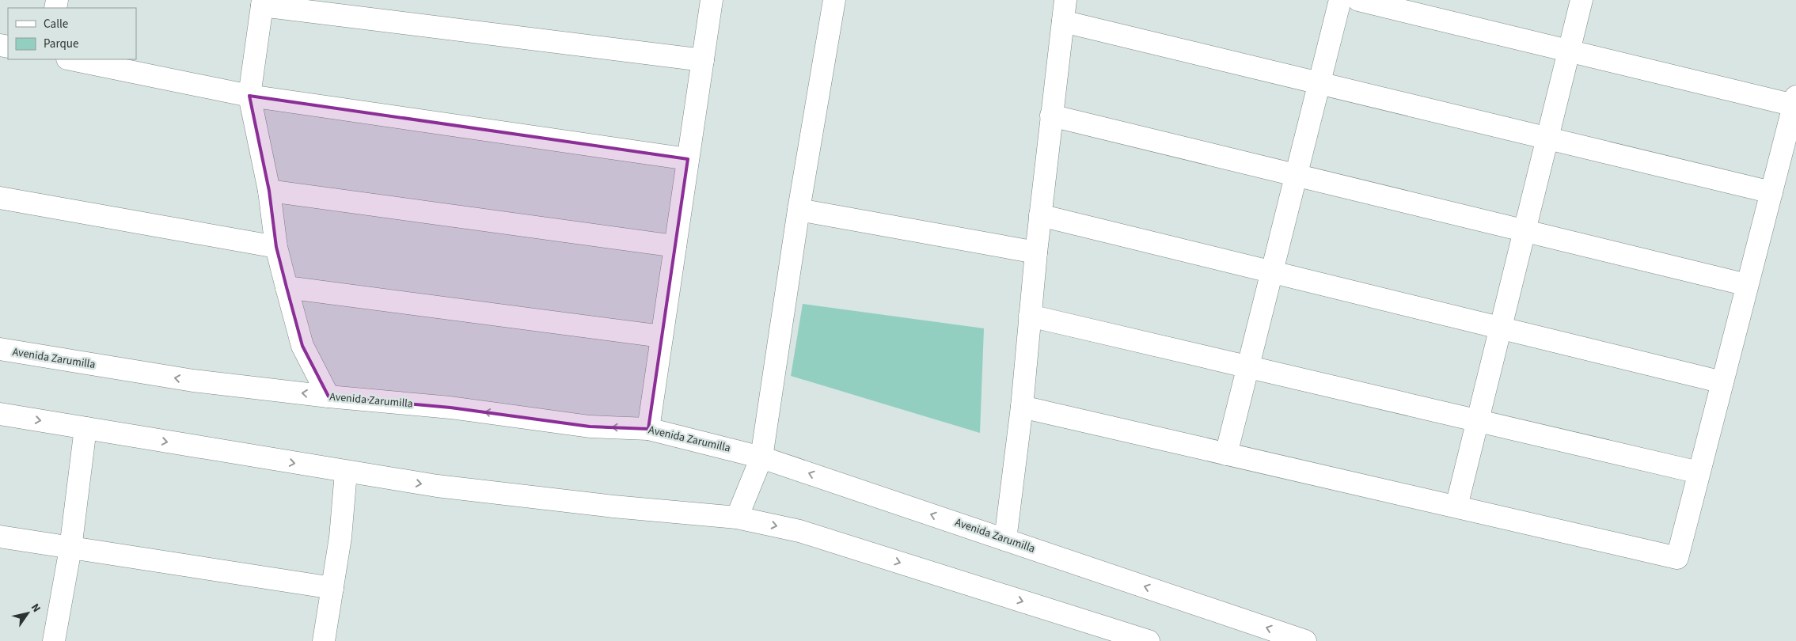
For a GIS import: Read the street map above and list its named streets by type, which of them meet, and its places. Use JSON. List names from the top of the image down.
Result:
{
  "streets": {
    "street": ["Avenida Zarumilla"]
  },
  "legend": ["Calle", "Parque"],
  "north": "top right"
}
